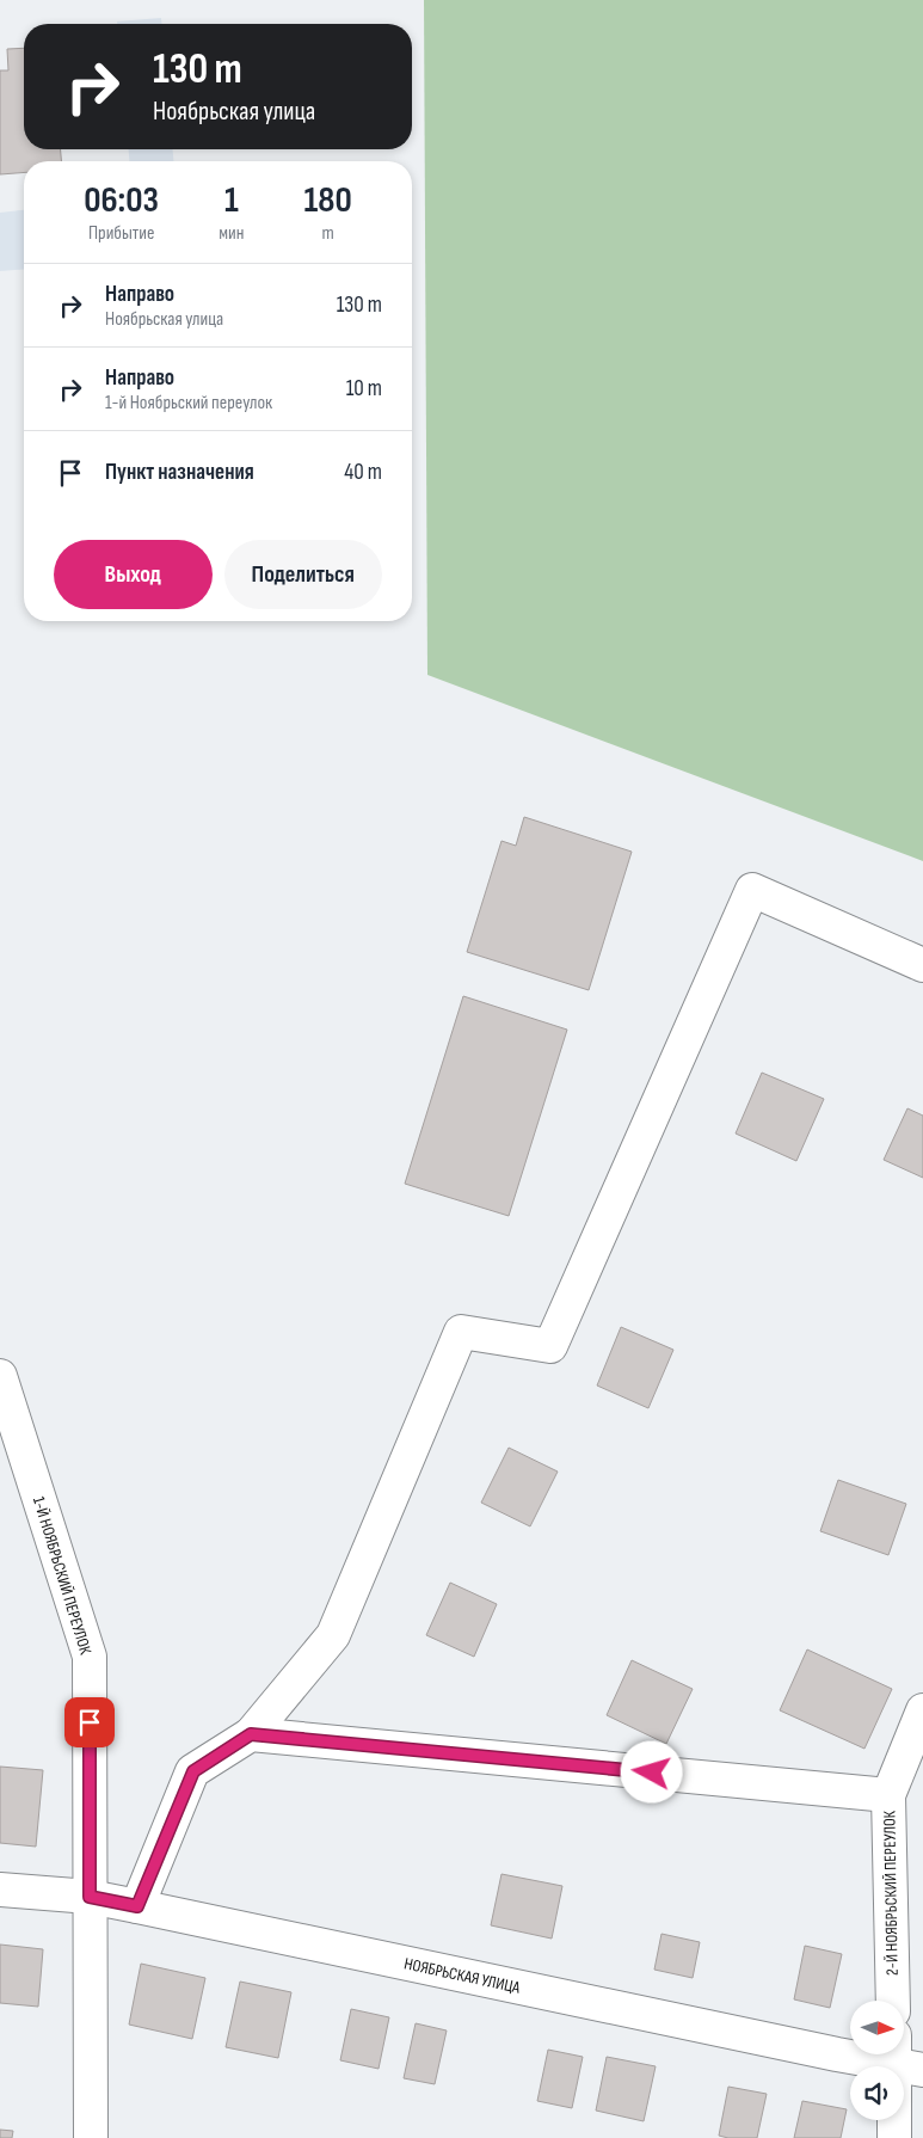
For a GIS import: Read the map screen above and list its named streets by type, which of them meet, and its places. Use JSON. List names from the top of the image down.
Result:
{
  "streets": {
    "street": ["1-Й НОЯБРЬСКИЙ ПЕРЕУЛОК", "2-Й НОЯБРЬСКИЙ ПЕРЕУЛОК", "НОЯБРЬСКАЯ УЛИЦА"]
  },
  "crossings": [
    ["1-Й НОЯБРЬСКИЙ ПЕРЕУЛОК", "НОЯБРЬСКАЯ УЛИЦА"]
  ],
  "north": "right",
  "page": {
    "turn": ["130 m", "Ноябрьская улица"],
    "eta": [
      "06:03",
      "Прибытие",
      "1",
      "мин",
      "180",
      "m"
    ],
    "list": [
      {
        "name": "Направо",
        "note": "Ноябрьская улица",
        "value": "130 m"
      },
      {
        "name": "Направо",
        "note": "1-й Ноябрьский переулок",
        "value": "10 m"
      },
      {
        "name": "Пункт назначения",
        "value": "40 m"
      }
    ],
    "buttons": ["Выход", "Поделиться"]
  }
}
